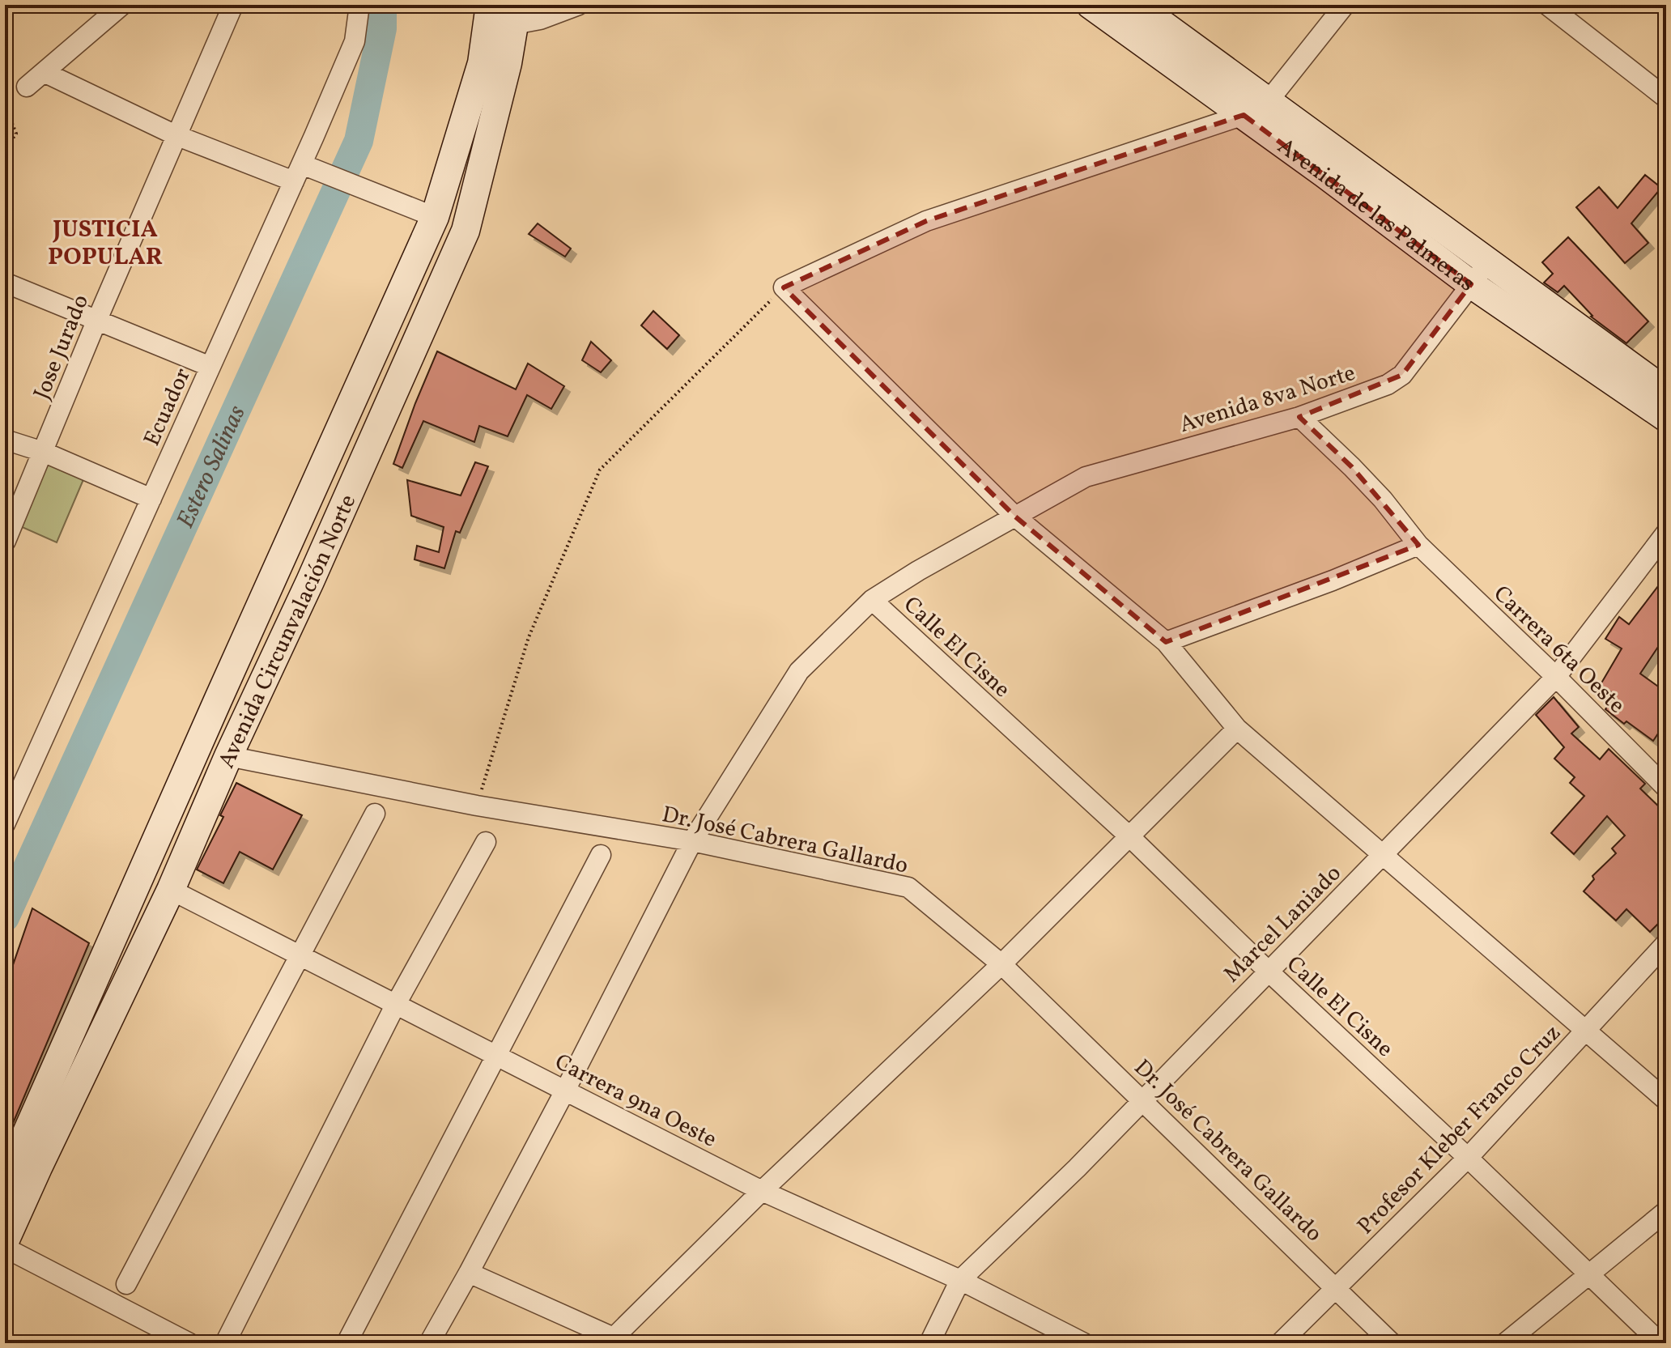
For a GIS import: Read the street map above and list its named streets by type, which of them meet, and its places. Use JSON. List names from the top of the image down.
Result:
{
  "streets": {
    "main road": ["Avenida de las Palmeras", "Avenida Circunvalación Norte"],
    "street": [
      "Jose Jurado",
      "Avenida 8va Norte",
      "Ecuador",
      "Calle El Cisne",
      "Carrera 6ta Oeste",
      "Dr. José Cabrera Gallardo",
      "Marcel Laniado",
      "Carrera 9na Oeste",
      "Profesor Kleber Franco Cruz"
    ]
  },
  "crossings": [
    ["Avenida de las Palmeras", "Avenida 8va Norte"],
    ["Avenida 8va Norte", "Calle El Cisne"],
    ["Avenida 8va Norte", "Carrera 6ta Oeste"],
    ["Avenida 8va Norte", "Dr. José Cabrera Gallardo"],
    ["Avenida 8va Norte", "Carrera 9na Oeste"],
    ["Avenida Circunvalación Norte", "Dr. José Cabrera Gallardo"],
    ["Avenida Circunvalación Norte", "Carrera 9na Oeste"],
    ["Calle El Cisne", "Marcel Laniado"],
    ["Calle El Cisne", "Profesor Kleber Franco Cruz"],
    ["Carrera 6ta Oeste", "Marcel Laniado"],
    ["Dr. José Cabrera Gallardo", "Marcel Laniado"],
    ["Dr. José Cabrera Gallardo", "Profesor Kleber Franco Cruz"],
    ["Marcel Laniado", "Carrera 9na Oeste"]
  ],
  "districts": ["JUSTICIA POPULAR"],
  "water": ["Estero Salinas"]
}
